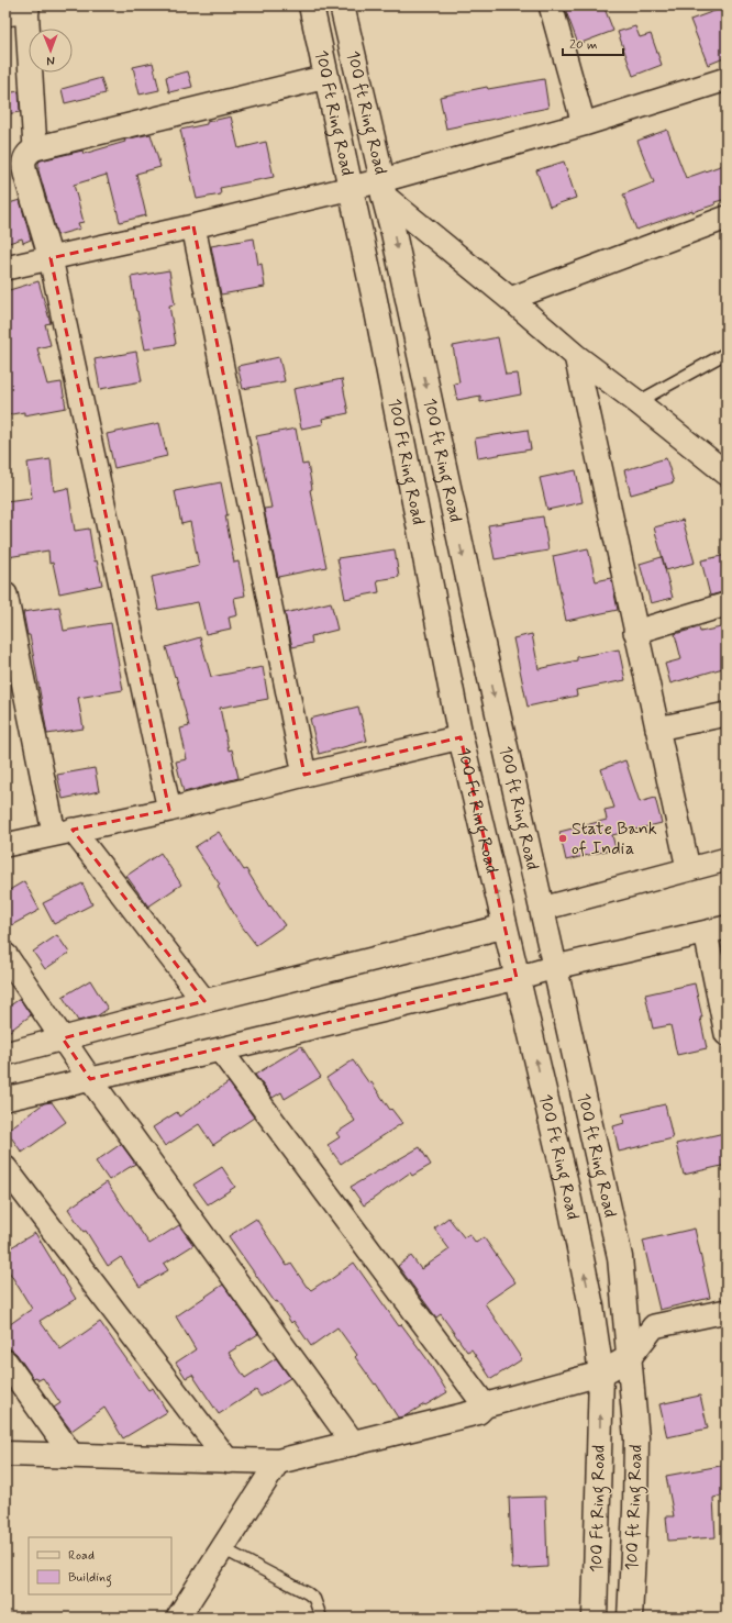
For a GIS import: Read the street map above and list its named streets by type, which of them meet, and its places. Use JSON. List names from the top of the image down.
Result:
{
  "streets": {
    "main road": ["100 Ft Ring Road", "100 ft Ring Road"]
  },
  "one_way": ["100 Ft Ring Road", "100 ft Ring Road"],
  "places": ["State Bank of India"],
  "legend": ["Road", "Building"],
  "scale_bar": "20 m",
  "north": "bottom"
}
